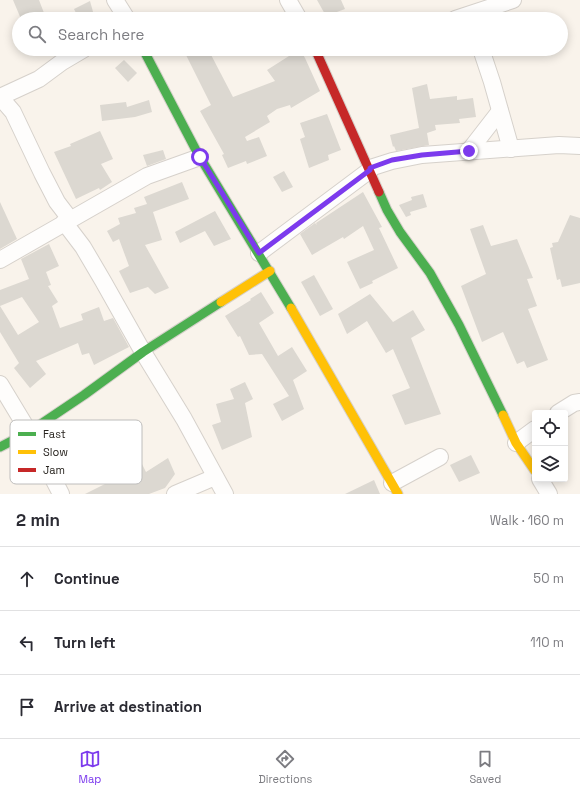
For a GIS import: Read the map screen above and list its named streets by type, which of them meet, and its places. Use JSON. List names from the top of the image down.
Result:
{
  "legend": ["Fast", "Slow", "Jam"],
  "page": {
    "search": "Search here",
    "heading": ["2 min", "Walk · 160 m"],
    "list": [
      ["Continue", "50 m"],
      ["Turn left", "110 m"],
      "Arrive at destination"
    ],
    "nav": ["Map", "Directions", "Saved"]
  }
}
